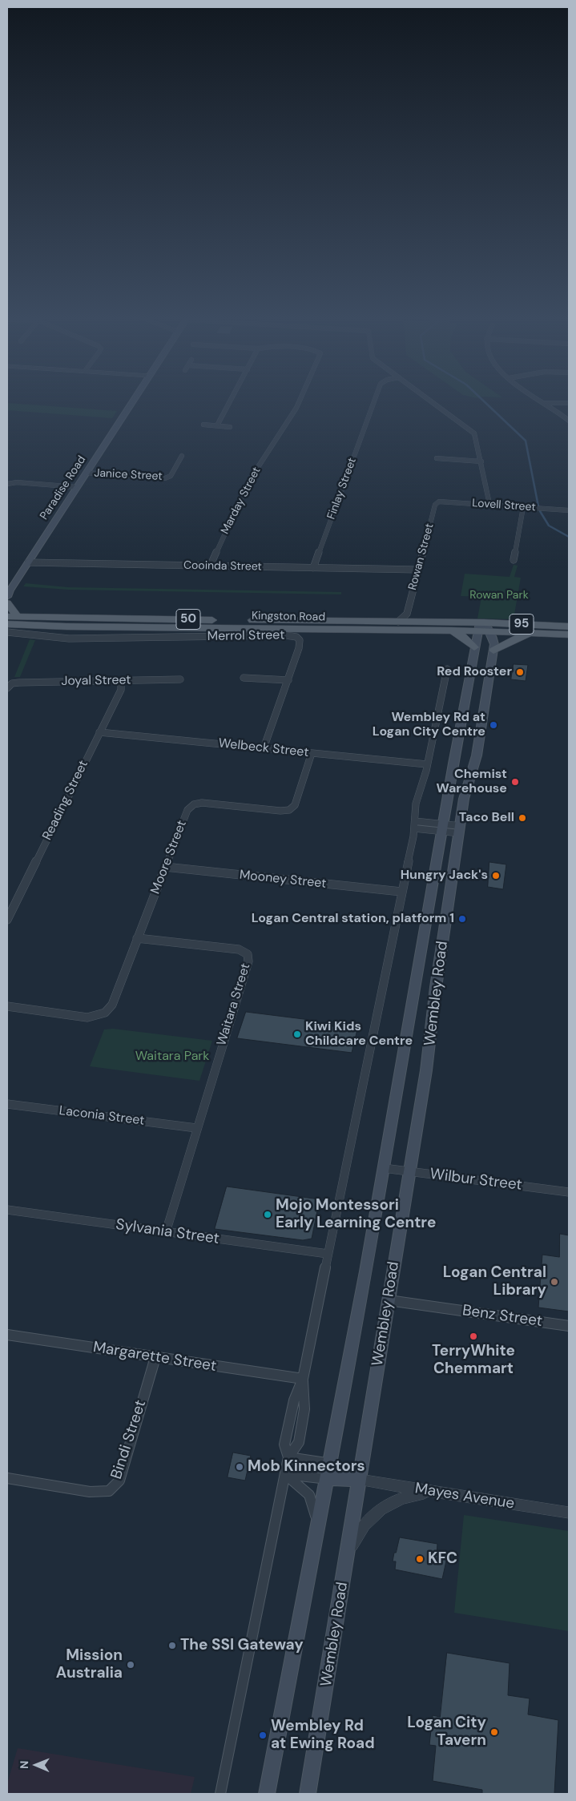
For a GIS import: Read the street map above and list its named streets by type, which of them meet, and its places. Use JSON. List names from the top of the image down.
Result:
{
  "streets": {
    "main road": [
      "Paradise Road",
      "Kingston Road",
      "50",
      "95",
      "Wembley Road"
    ],
    "street": [
      "Janice Street",
      "Finlay Street",
      "Marday Street",
      "Lovell Street",
      "Rowan Street",
      "Cooinda Street",
      "Merrol Street",
      "Joyal Street",
      "Welbeck Street",
      "Reading Street",
      "Moore Street",
      "Mooney Street",
      "Waitara Street",
      "Laconia Street",
      "Wilbur Street",
      "Sylvania Street",
      "Benz Street",
      "Margarette Street",
      "Bindi Street",
      "Mayes Avenue"
    ]
  },
  "crossings": [
    ["Janice Street", "Paradise Road"],
    ["Paradise Road", "Cooinda Street"],
    ["Finlay Street", "Cooinda Street"],
    ["Marday Street", "Cooinda Street"],
    ["Lovell Street", "Rowan Street"],
    ["Rowan Street", "Cooinda Street"],
    ["Rowan Street", "Kingston Road"],
    ["Kingston Road", "Wembley Road"],
    ["Merrol Street", "Welbeck Street"],
    ["Joyal Street", "Reading Street"],
    ["Welbeck Street", "Reading Street"],
    ["Welbeck Street", "Moore Street"],
    ["Moore Street", "Mooney Street"],
    ["Moore Street", "Waitara Street"],
    ["Wembley Road", "Wilbur Street"],
    ["Wembley Road", "Benz Street"],
    ["Wembley Road", "Mayes Avenue"],
    ["Waitara Street", "Laconia Street"],
    ["Waitara Street", "Sylvania Street"],
    ["Margarette Street", "Bindi Street"]
  ],
  "parks": ["Rowan Park", "Waitara Park"],
  "places": [
    "Red Rooster",
    "Wembley Rd at Logan City Centre",
    "Chemist Warehouse",
    "Taco Bell",
    "Hungry Jack's",
    "Logan Central station, platform 1",
    "Kiwi Kids Childcare Centre",
    "Mojo Montessori Early Learning Centre",
    "Logan Central Library",
    "TerryWhite Chemmart",
    "Mob Kinnectors",
    "KFC",
    "The SSI Gateway",
    "Mission Australia",
    "Logan City Tavern",
    "Wembley Rd at Ewing Road"
  ],
  "north": "left"
}
